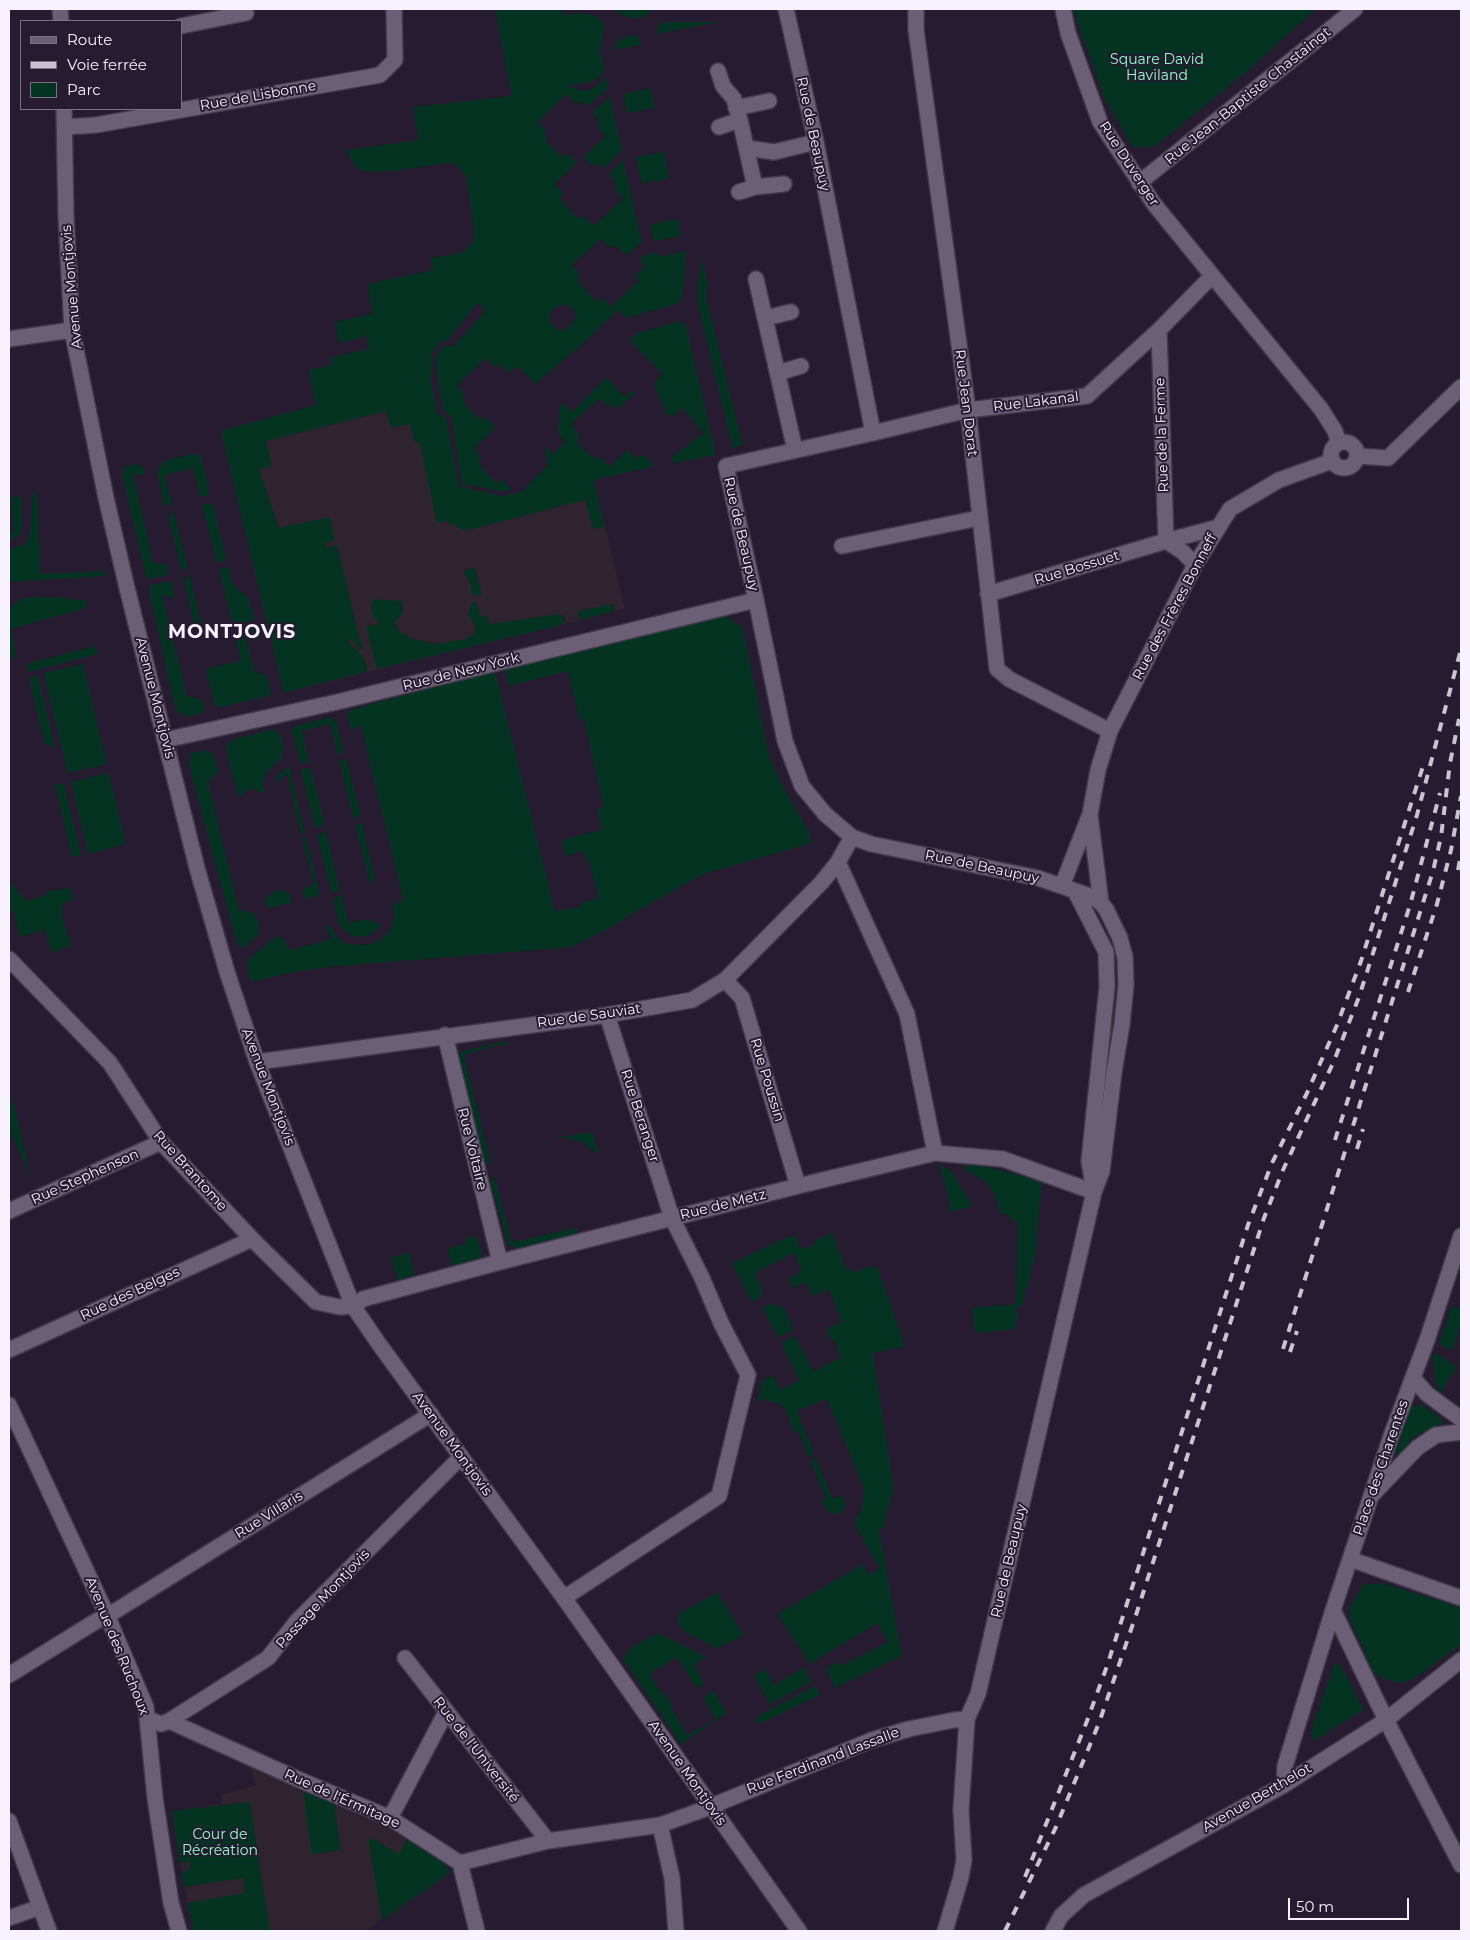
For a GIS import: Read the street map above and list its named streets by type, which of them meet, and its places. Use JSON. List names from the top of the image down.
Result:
{
  "streets": {
    "street": [
      "Rue de Lisbonne",
      "Rue Jean-Baptiste Chastaingt",
      "Rue de Beaupuy",
      "Rue Duverger",
      "Avenue Montjovis",
      "Rue Lakanal",
      "Rue Jean Dorat",
      "Rue de la Ferme",
      "Rue Bossuet",
      "Rue des Frères Bonneff",
      "Rue de New York",
      "Rue de Sauviat",
      "Rue Poussin",
      "Rue Beranger",
      "Rue Voltaire",
      "Rue Brantome",
      "Rue Stephenson",
      "Rue de Metz",
      "Rue des Belges",
      "Place des Charentes",
      "Rue Villaris",
      "Passage Montjovis",
      "Avenue des Ruchoux",
      "Rue de l'Université",
      "Rue Ferdinand Lassalle",
      "Avenue Berthelot",
      "Rue de l'Érmitage"
    ]
  },
  "crossings": [
    ["Rue de Lisbonne", "Avenue Montjovis"],
    ["Rue Jean-Baptiste Chastaingt", "Rue Duverger"],
    ["Rue de Beaupuy", "Rue Lakanal"],
    ["Rue de Beaupuy", "Rue des Frères Bonneff"],
    ["Rue de Beaupuy", "Rue de New York"],
    ["Rue de Beaupuy", "Rue de Sauviat"],
    ["Rue de Beaupuy", "Rue de Metz"],
    ["Rue de Beaupuy", "Rue Ferdinand Lassalle"],
    ["Rue Duverger", "Rue Lakanal"],
    ["Rue Duverger", "Rue des Frères Bonneff"],
    ["Avenue Montjovis", "Rue de New York"],
    ["Avenue Montjovis", "Rue de Sauviat"],
    ["Avenue Montjovis", "Rue Beranger"],
    ["Avenue Montjovis", "Rue Brantome"],
    ["Avenue Montjovis", "Rue de Metz"],
    ["Avenue Montjovis", "Rue Villaris"],
    ["Avenue Montjovis", "Passage Montjovis"],
    ["Avenue Montjovis", "Rue Ferdinand Lassalle"],
    ["Rue Lakanal", "Rue Jean Dorat"],
    ["Rue Lakanal", "Rue de la Ferme"],
    ["Rue Jean Dorat", "Rue Bossuet"],
    ["Rue Jean Dorat", "Rue des Frères Bonneff"],
    ["Rue de la Ferme", "Rue Bossuet"],
    ["Rue Bossuet", "Rue des Frères Bonneff"],
    ["Rue de Sauviat", "Rue Poussin"],
    ["Rue de Sauviat", "Rue Beranger"],
    ["Rue de Sauviat", "Rue Voltaire"],
    ["Rue Poussin", "Rue de Metz"],
    ["Rue Beranger", "Rue de Metz"],
    ["Rue Voltaire", "Rue de Metz"],
    ["Rue Brantome", "Rue Stephenson"],
    ["Rue Brantome", "Rue de Metz"],
    ["Rue Brantome", "Rue des Belges"],
    ["Place des Charentes", "Avenue Berthelot"],
    ["Rue Villaris", "Avenue des Ruchoux"],
    ["Passage Montjovis", "Rue de l'Érmitage"],
    ["Avenue des Ruchoux", "Rue de l'Érmitage"]
  ],
  "districts": ["MONTJOVIS"],
  "parks": ["Square David Haviland", "Cour de Récréation"],
  "legend": ["Route", "Voie ferrée", "Parc"],
  "scale_bar": "50 m"
}
